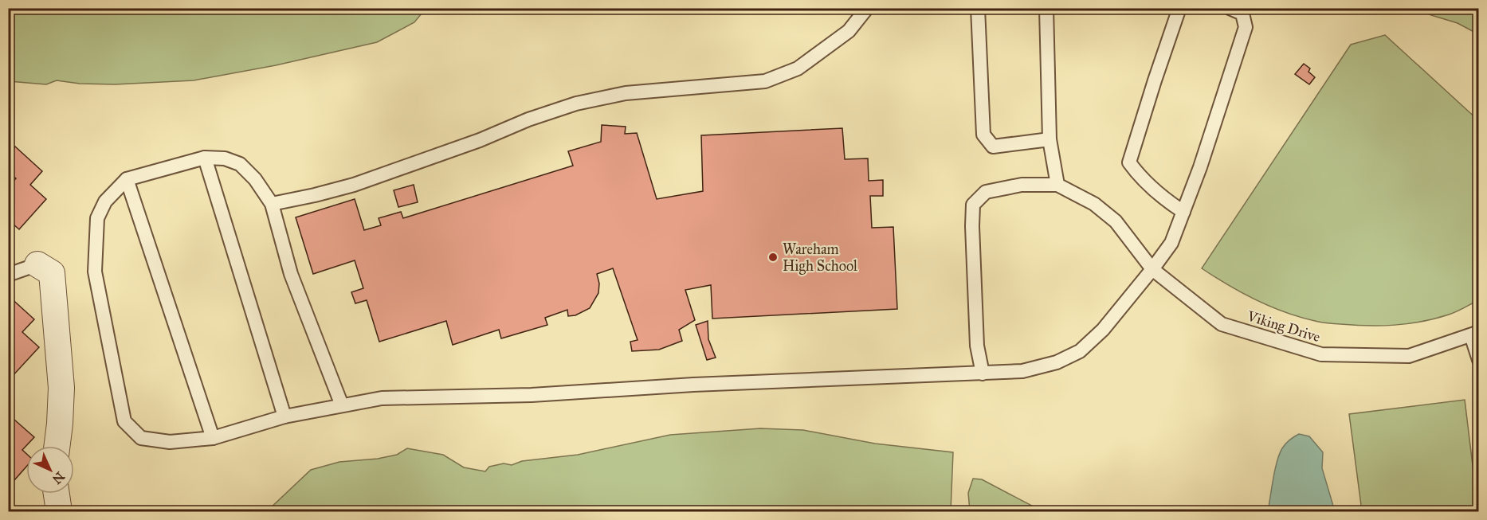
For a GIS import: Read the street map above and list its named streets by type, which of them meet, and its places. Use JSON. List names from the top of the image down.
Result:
{
  "streets": {
    "lane": ["Viking Drive"]
  },
  "places": ["Wareham High School"],
  "north": "bottom right"
}
